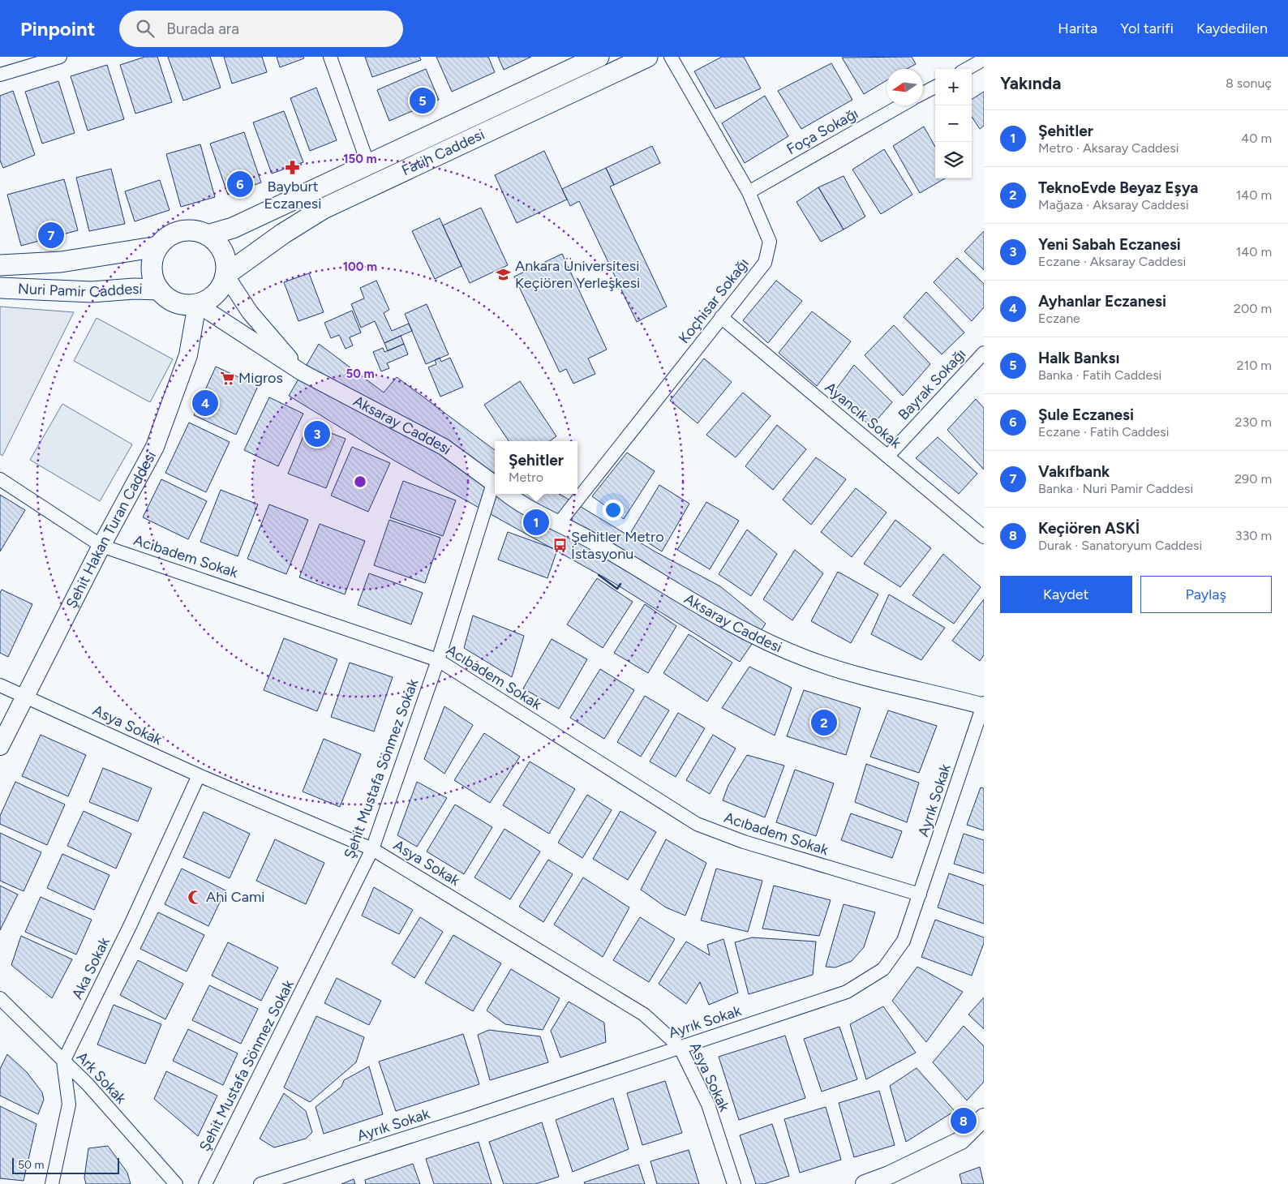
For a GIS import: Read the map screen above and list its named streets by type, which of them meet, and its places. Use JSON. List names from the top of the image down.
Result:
{
  "streets": {
    "main road": ["Fatih Caddesi", "Nuri Pamir Caddesi", "Şehit Hakan Turan Caddesi"],
    "street": [
      "Foça Sokağı",
      "Koçhisar Sokağı",
      "Bayrak Sokağı",
      "Ayancık Sokak",
      "Aksaray Caddesi",
      "Acıbadem Sokak",
      "Asya Sokak",
      "Şehit Mustafa Sönmez Sokak",
      "Ayrık Sokak",
      "Aka Sokak",
      "Ark Sokak"
    ]
  },
  "crossings": [
    ["Foça Sokağı", "Koçhisar Sokağı"],
    ["Fatih Caddesi", "Nuri Pamir Caddesi"],
    ["Fatih Caddesi", "Aksaray Caddesi"],
    ["Fatih Caddesi", "Şehit Hakan Turan Caddesi"],
    ["Nuri Pamir Caddesi", "Aksaray Caddesi"],
    ["Nuri Pamir Caddesi", "Şehit Hakan Turan Caddesi"],
    ["Koçhisar Sokağı", "Ayancık Sokak"],
    ["Koçhisar Sokağı", "Aksaray Caddesi"],
    ["Bayrak Sokağı", "Ayancık Sokak"],
    ["Aksaray Caddesi", "Şehit Hakan Turan Caddesi"],
    ["Aksaray Caddesi", "Ayrık Sokak"],
    ["Şehit Hakan Turan Caddesi", "Acıbadem Sokak"],
    ["Şehit Hakan Turan Caddesi", "Asya Sokak"],
    ["Acıbadem Sokak", "Şehit Mustafa Sönmez Sokak"],
    ["Acıbadem Sokak", "Ayrık Sokak"],
    ["Asya Sokak", "Şehit Mustafa Sönmez Sokak"],
    ["Asya Sokak", "Ayrık Sokak"],
    ["Asya Sokak", "Aka Sokak"],
    ["Aka Sokak", "Ark Sokak"]
  ],
  "places": {
    "pharmacy": ["Bayburt Eczanesi"],
    "school or university": ["Ankara Üniversitesi Keçiören Yerleşkesi"],
    "supermarket": ["Migros"],
    "bus stop": ["Şehitler Metro İstasyonu"],
    "mosque": ["Ahi Cami"]
  },
  "scale_bar": "50 m",
  "north": "left",
  "page": {
    "header": "Pinpoint",
    "search": "Burada ara",
    "nav": ["Harita", "Yol tarifi", "Kaydedilen"],
    "heading": ["Yakında", "8 sonuç"],
    "map_buttons": ["+", "−"],
    "pins": [
      "5",
      "6",
      "7",
      "4",
      "3",
      "1",
      "2",
      "8"
    ],
    "list": [
      {
        "mark": "1",
        "name": "Şehitler",
        "note": "Metro · Aksaray Caddesi",
        "value": "40 m"
      },
      {
        "mark": "2",
        "name": "TeknoEvde Beyaz Eşya",
        "note": "Mağaza · Aksaray Caddesi",
        "value": "140 m"
      },
      {
        "mark": "3",
        "name": "Yeni Sabah Eczanesi",
        "note": "Eczane · Aksaray Caddesi",
        "value": "140 m"
      },
      {
        "mark": "4",
        "name": "Ayhanlar Eczanesi",
        "note": "Eczane",
        "value": "200 m"
      },
      {
        "mark": "5",
        "name": "Halk Banksı",
        "note": "Banka · Fatih Caddesi",
        "value": "210 m"
      },
      {
        "mark": "6",
        "name": "Şule Eczanesi",
        "note": "Eczane · Fatih Caddesi",
        "value": "230 m"
      },
      {
        "mark": "7",
        "name": "Vakıfbank",
        "note": "Banka · Nuri Pamir Caddesi",
        "value": "290 m"
      },
      {
        "mark": "8",
        "name": "Keçiören ASKİ",
        "note": "Durak · Sanatoryum Caddesi",
        "value": "330 m"
      }
    ],
    "popup": ["Şehitler", "Metro"],
    "buttons": ["Kaydet", "Paylaş"],
    "scale": "50 m"
  },
  "rings": ["150 m", "100 m", "50 m"]
}
